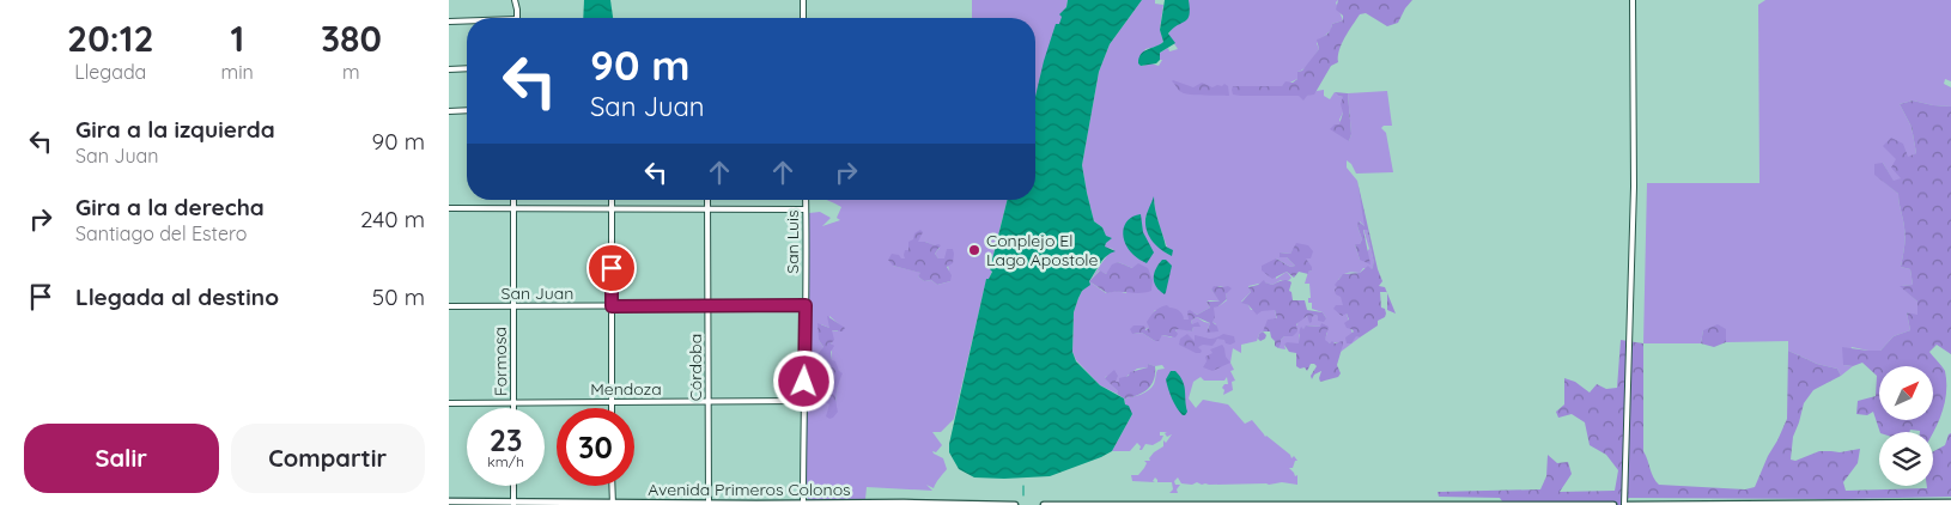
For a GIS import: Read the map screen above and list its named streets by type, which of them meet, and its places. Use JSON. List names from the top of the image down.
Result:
{
  "streets": {
    "street": [
      "San Luis",
      "San Juan",
      "Formosa",
      "Córdoba",
      "Mendoza",
      "Avenida Primeros Colonos"
    ]
  },
  "crossings": [
    ["San Luis", "San Juan"],
    ["San Luis", "Mendoza"],
    ["San Luis", "Avenida Primeros Colonos"],
    ["San Juan", "Formosa"],
    ["San Juan", "Córdoba"],
    ["Formosa", "Mendoza"],
    ["Córdoba", "Mendoza"],
    ["Córdoba", "Avenida Primeros Colonos"]
  ],
  "places": ["Conplejo El Lago Apostole"],
  "north": "top right",
  "page": {
    "eta": [
      "20:12",
      "Llegada",
      "1",
      "min",
      "380",
      "m"
    ],
    "turn": ["90 m", "San Juan"],
    "list": [
      {
        "name": "Gira a la izquierda",
        "note": "San Juan",
        "value": "90 m"
      },
      {
        "name": "Gira a la derecha",
        "note": "Santiago del Estero",
        "value": "240 m"
      },
      {
        "name": "Llegada al destino",
        "value": "50 m"
      }
    ],
    "speed": "23 km/h",
    "limit": "30",
    "buttons": ["Salir", "Compartir"]
  }
}
